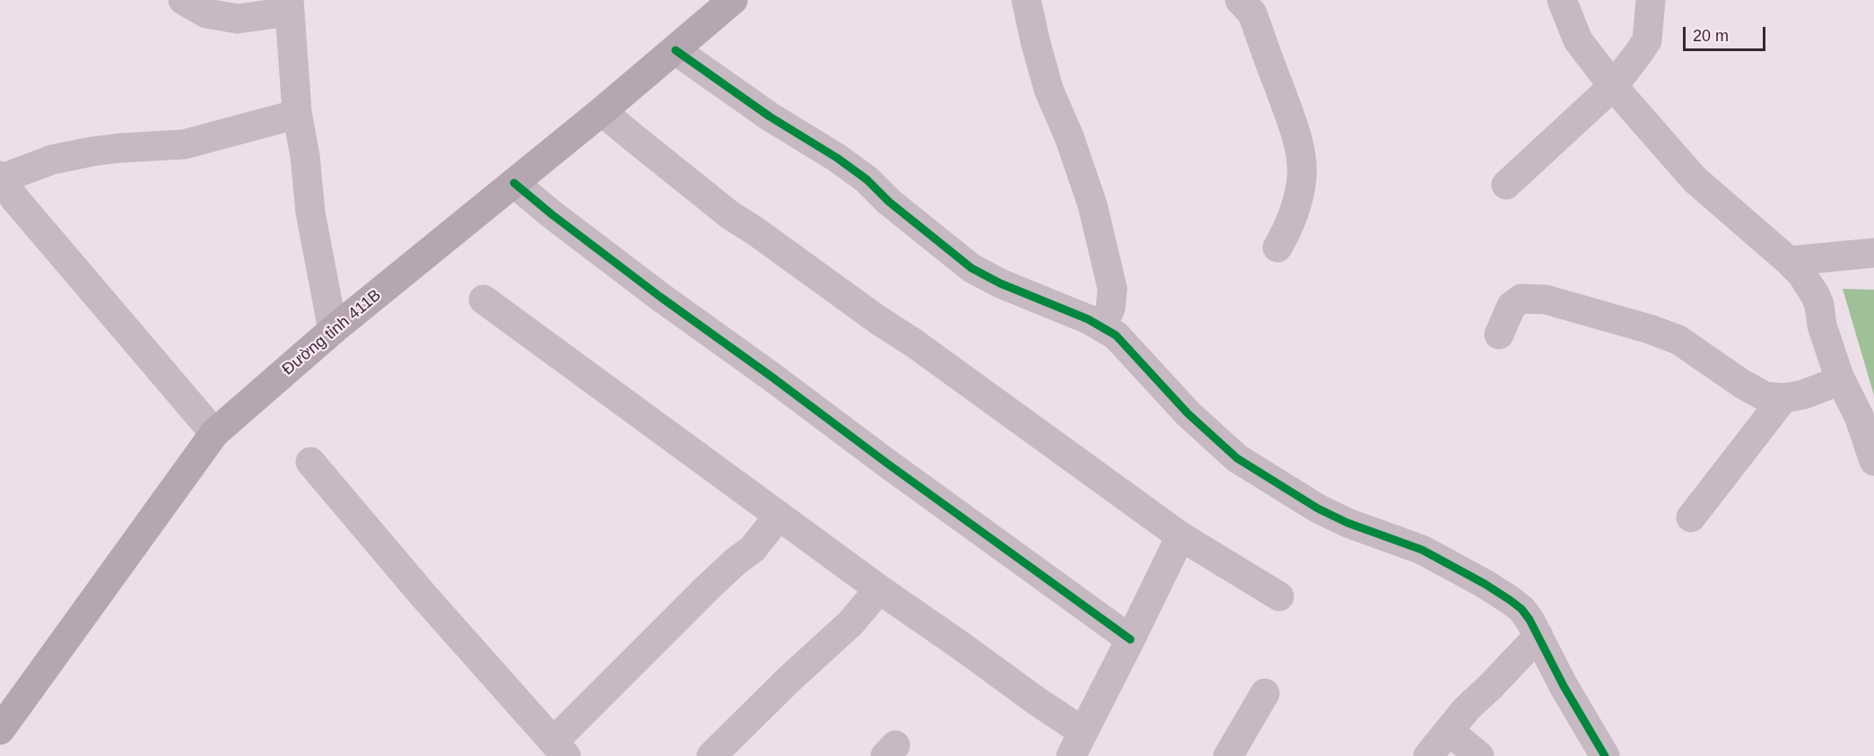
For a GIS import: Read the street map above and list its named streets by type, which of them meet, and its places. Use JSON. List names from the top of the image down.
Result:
{
  "streets": {
    "main road": ["Đường tỉnh 411B"]
  },
  "scale_bar": "20 m"
}
